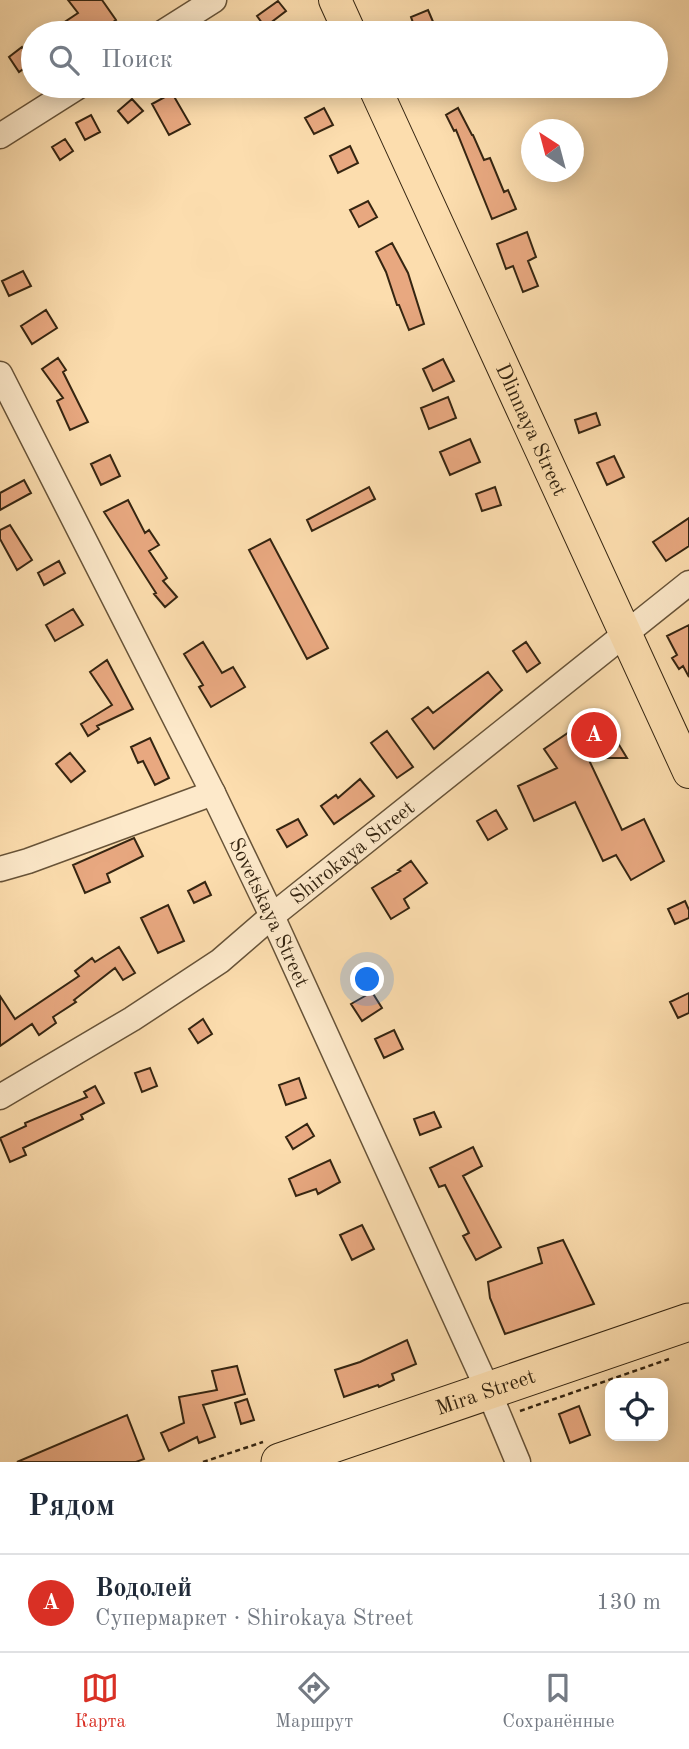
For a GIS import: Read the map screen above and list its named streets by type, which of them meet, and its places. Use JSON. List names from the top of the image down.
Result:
{
  "streets": {
    "highway": ["Mira Street"],
    "main road": ["Dlinnaya Street"],
    "street": ["Shirokaya Street", "Sovetskaya Street"]
  },
  "crossings": [
    ["Dlinnaya Street", "Shirokaya Street"],
    ["Shirokaya Street", "Sovetskaya Street"],
    ["Sovetskaya Street", "Mira Street"]
  ],
  "north": "top left",
  "page": {
    "search": "Поиск",
    "pins": "A",
    "heading": "Рядом",
    "list": [
      {
        "mark": "A",
        "name": "Водолей",
        "note": "Супермаркет · Shirokaya Street",
        "value": "130 m"
      }
    ],
    "nav": ["Карта", "Маршрут", "Сохранённые"]
  }
}
